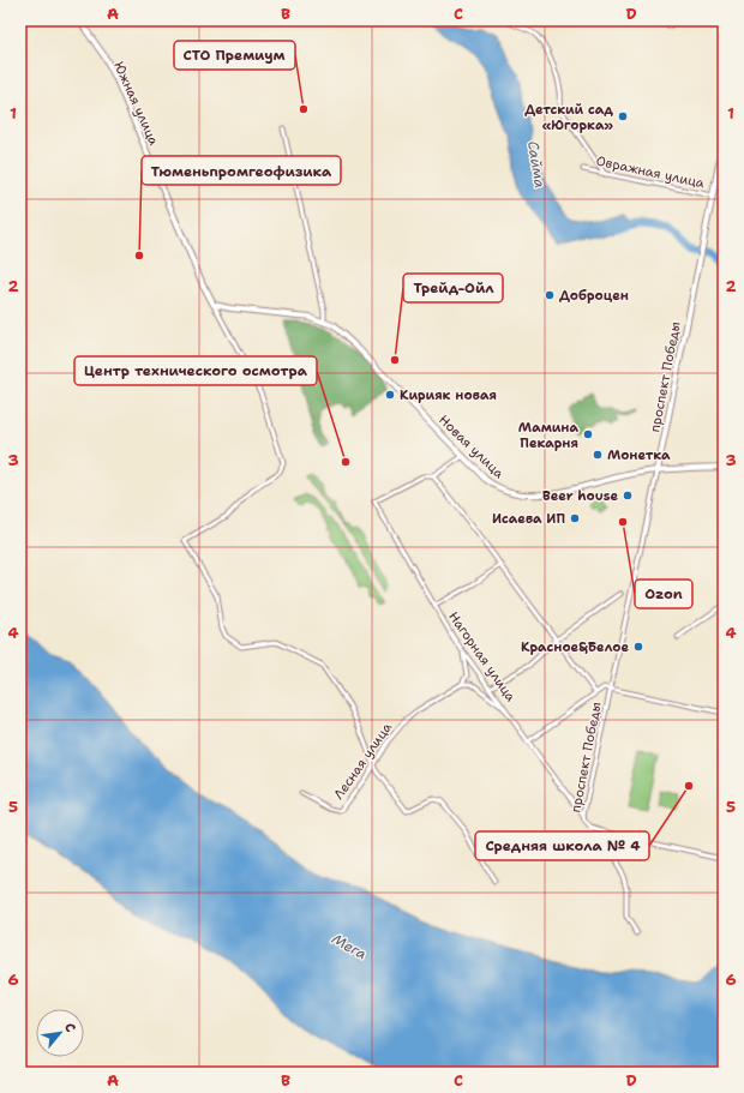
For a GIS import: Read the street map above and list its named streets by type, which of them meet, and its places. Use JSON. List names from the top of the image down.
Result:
{
  "streets": {
    "street": [
      "Южная улица",
      "Овражная улица",
      "проспект Победы",
      "Новая улица",
      "Нагорная улица",
      "Лесная улица"
    ]
  },
  "crossings": [
    ["Южная улица", "Новая улица"],
    ["Овражная улица", "проспект Победы"],
    ["проспект Победы", "Новая улица"],
    ["проспект Победы", "Нагорная улица"]
  ],
  "water": ["Сайма", "Мега"],
  "places": [
    "СТО Премиум",
    "Детский сад «Югорка»",
    "Тюменьпромгеофизика",
    "Доброцен",
    "Трейд-Ойл",
    "Кирияк новая",
    "Мамина Пекарня",
    "Монетка",
    "Центр технического осмотра",
    "Beer house",
    "Исаева ИП",
    "Ozon",
    "Красное&Белое",
    "Средняя школа № 4"
  ],
  "north": "top right",
  "grid": {
    "columns": [
      "A",
      "B",
      "C",
      "D"
    ],
    "rows": [
      "1",
      "2",
      "3",
      "4",
      "5",
      "6"
    ]
  }
}
